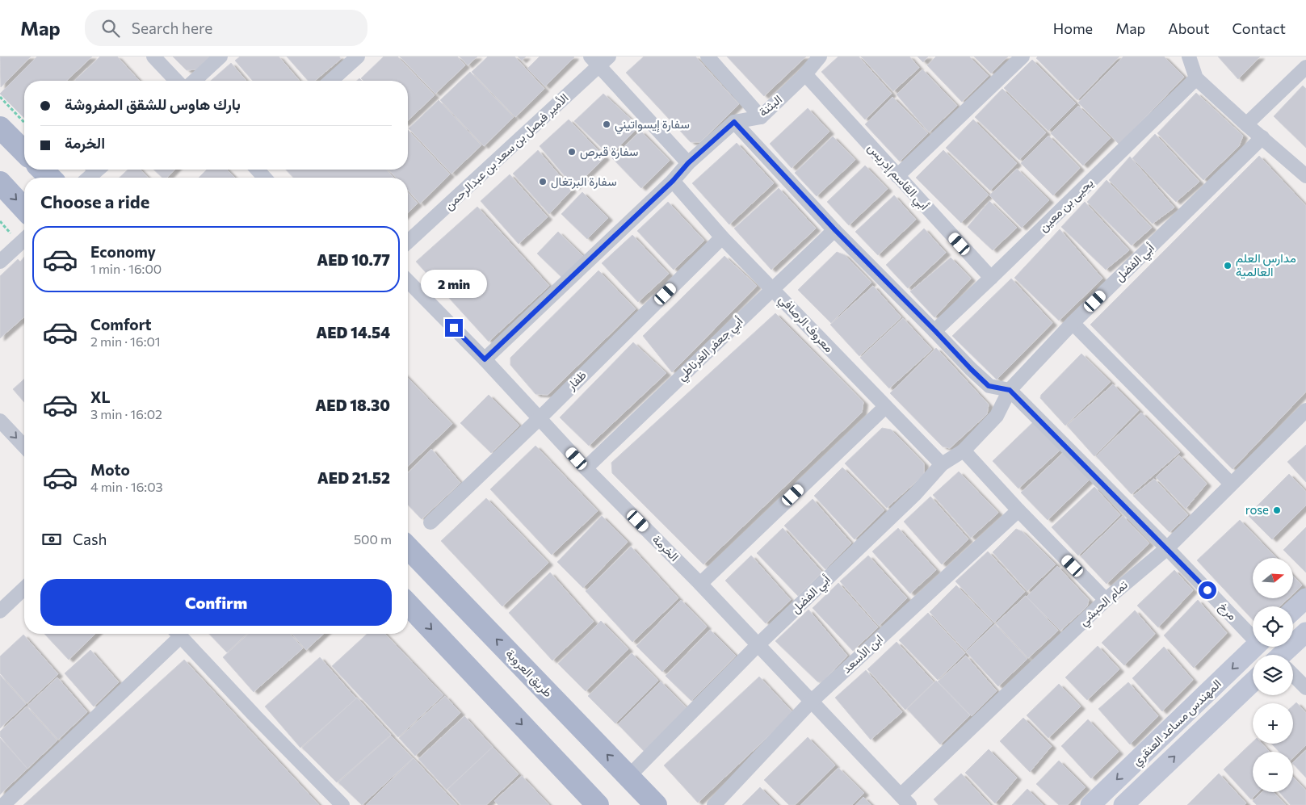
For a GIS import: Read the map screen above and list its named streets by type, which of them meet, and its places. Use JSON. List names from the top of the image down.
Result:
{
  "streets": {
    "main road": ["طريق العروبة"],
    "street": [
      "البثنة",
      "الأمير فيصل بن سعد بن عبدالرحمن",
      "أبي القاسم إدريس",
      "يحيى بن معين",
      "أبي الفضل",
      "معروف الرصافي",
      "أبي جعفر الغرناطي",
      "ظفار",
      "الخرمة",
      "تمام الحبشي",
      "مرخ",
      "ابن الأسعد",
      "المهندس مساعد العنقري"
    ]
  },
  "crossings": [
    ["البثنة", "أبي القاسم إدريس"],
    ["أبي القاسم إدريس", "يحيى بن معين"],
    ["أبي الفضل", "معروف الرصافي"],
    ["أبي الفضل", "الخرمة"],
    ["أبي الفضل", "مرخ"],
    ["أبي الفضل", "طريق العروبة"],
    ["معروف الرصافي", "أبي جعفر الغرناطي"],
    ["معروف الرصافي", "ظفار"],
    ["أبي جعفر الغرناطي", "الخرمة"],
    ["ظفار", "الخرمة"],
    ["الخرمة", "تمام الحبشي"],
    ["الخرمة", "ابن الأسعد"],
    ["تمام الحبشي", "مرخ"]
  ],
  "places": [
    "سفارة إيسواتيني",
    "سفارة قبرص",
    "سفارة البرتغال",
    "مدارس العلم العالمية",
    "rose"
  ],
  "north": "right",
  "page": {
    "header": "Map",
    "search": "Search here",
    "nav": [
      "Home",
      "Map",
      "About",
      "Contact"
    ],
    "banner": ["بارك هاوس للشقق المفروشة", "الخرمة"],
    "heading": "Choose a ride",
    "list": [
      {
        "name": "Economy",
        "note": "1 min · 16:00",
        "value": "AED 10.77"
      },
      {
        "name": "Comfort",
        "note": "2 min · 16:01",
        "value": "AED 14.54"
      },
      {
        "name": "XL",
        "note": "3 min · 16:02",
        "value": "AED 18.30"
      },
      {
        "name": "Moto",
        "note": "4 min · 16:03",
        "value": "AED 21.52"
      }
    ],
    "bubble": "2 min",
    "pay": ["Cash", "500 m"],
    "map_buttons": ["+", "−"],
    "buttons": "Confirm"
  }
}
